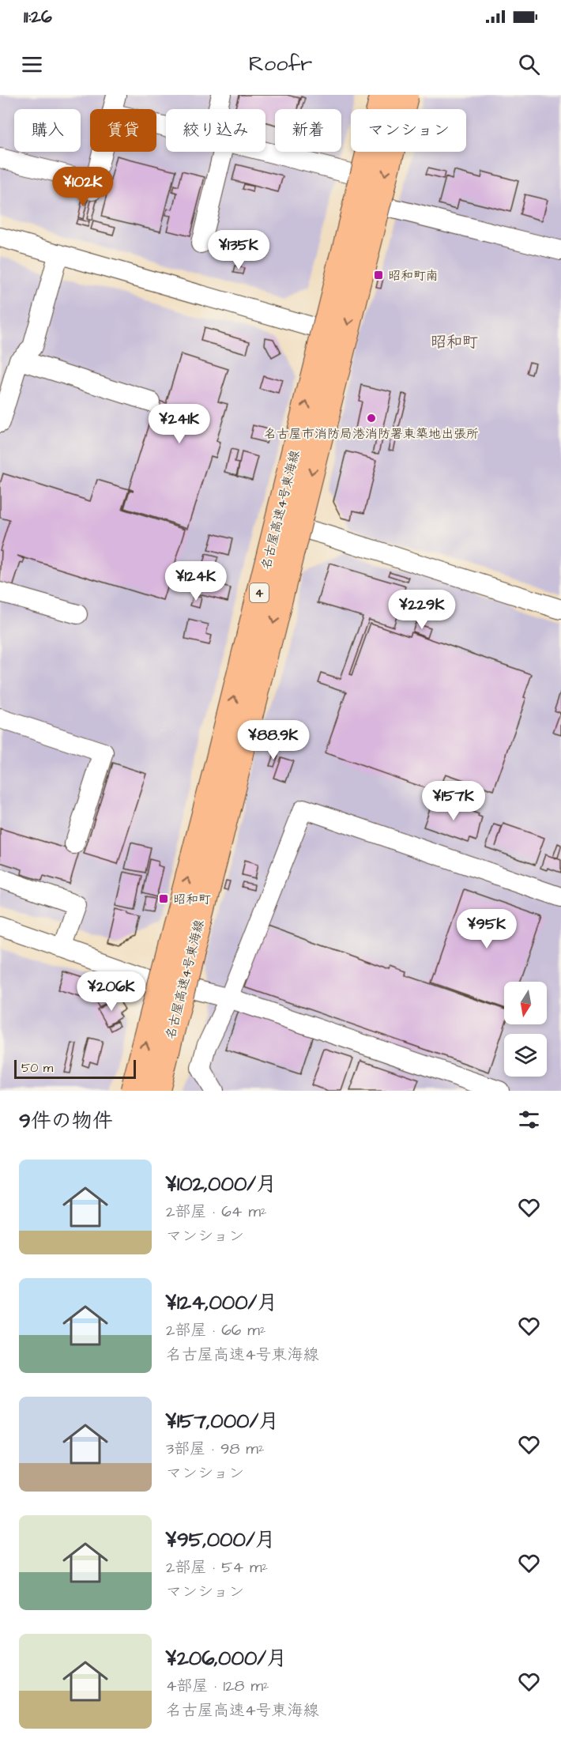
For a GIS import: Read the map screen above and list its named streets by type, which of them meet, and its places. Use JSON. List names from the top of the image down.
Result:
{
  "streets": {
    "highway": ["名古屋高速4号東海線", "4"]
  },
  "districts": ["昭和町"],
  "places": {
    "transit": ["昭和町南", "昭和町"],
    "other": ["名古屋市消防局港消防署東築地出張所"]
  },
  "scale_bar": "50 m",
  "north": "bottom",
  "page": {
    "status": "11:26",
    "header": "Roofr",
    "chip": [
      "購入",
      "賃貸",
      "絞り込み",
      "新着",
      "マンション"
    ],
    "price": [
      "¥102K",
      "¥135K",
      "¥241K",
      "¥124K",
      "¥229K",
      "¥88.9K",
      "¥157K",
      "¥95K",
      "¥206K"
    ],
    "scale": "50 m",
    "heading": "9件の物件",
    "list": [
      {
        "name": "¥102,000/月",
        "note": "2部屋 · 64 m² · マンション"
      },
      {
        "name": "¥124,000/月",
        "note": "2部屋 · 66 m² · 名古屋高速4号東海線"
      },
      {
        "name": "¥157,000/月",
        "note": "3部屋 · 98 m² · マンション"
      },
      {
        "name": "¥95,000/月",
        "note": "2部屋 · 54 m² · マンション"
      },
      {
        "name": "¥206,000/月",
        "note": "4部屋 · 128 m² · 名古屋高速4号東海線"
      }
    ]
  }
}
